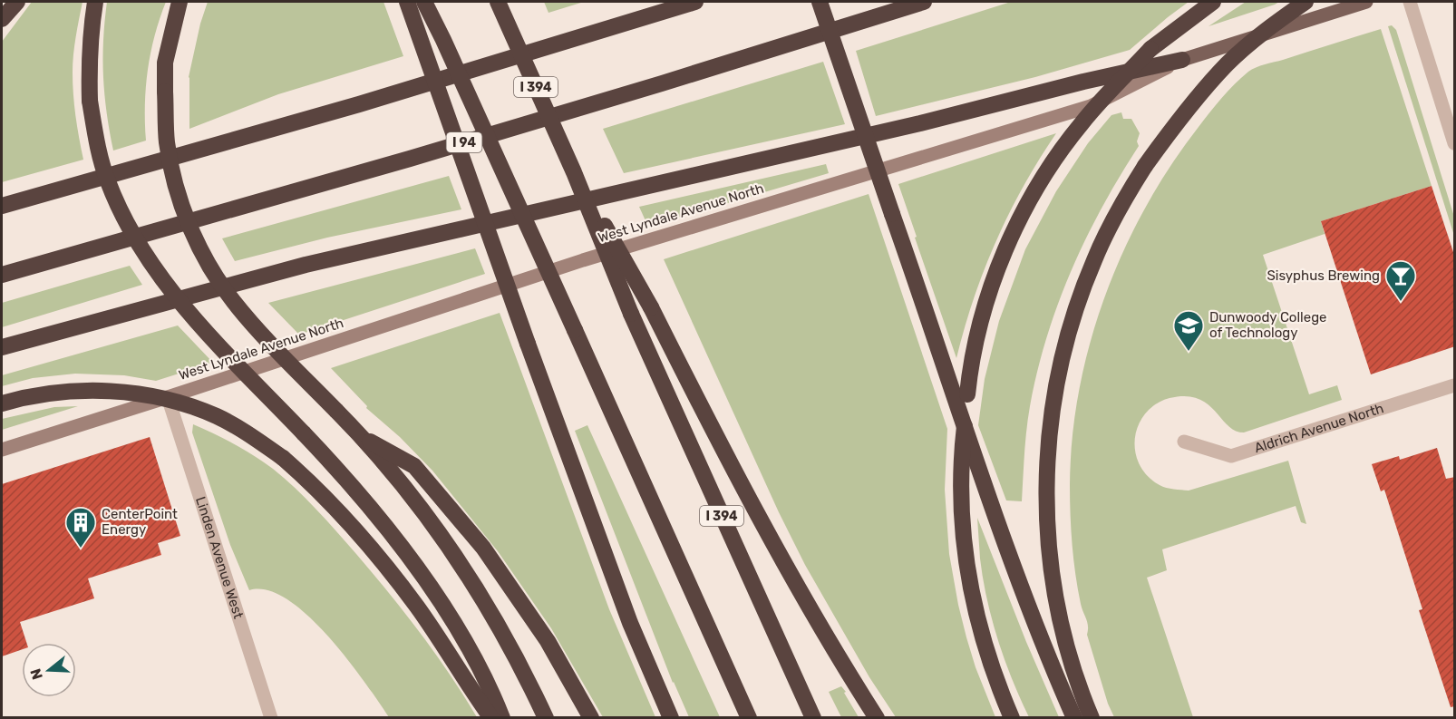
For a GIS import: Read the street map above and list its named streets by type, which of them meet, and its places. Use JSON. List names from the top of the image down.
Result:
{
  "streets": {
    "highway": ["I 394", "I 94"],
    "main road": ["West Lyndale Avenue North"],
    "street": ["Aldrich Avenue North", "Linden Avenue West"]
  },
  "crossings": [
    ["West Lyndale Avenue North", "Linden Avenue West"]
  ],
  "places": {
    "bar": ["Sisyphus Brewing"],
    "school or university": ["Dunwoody College of Technology"],
    "building": ["CenterPoint Energy"]
  },
  "north": "left"
}
